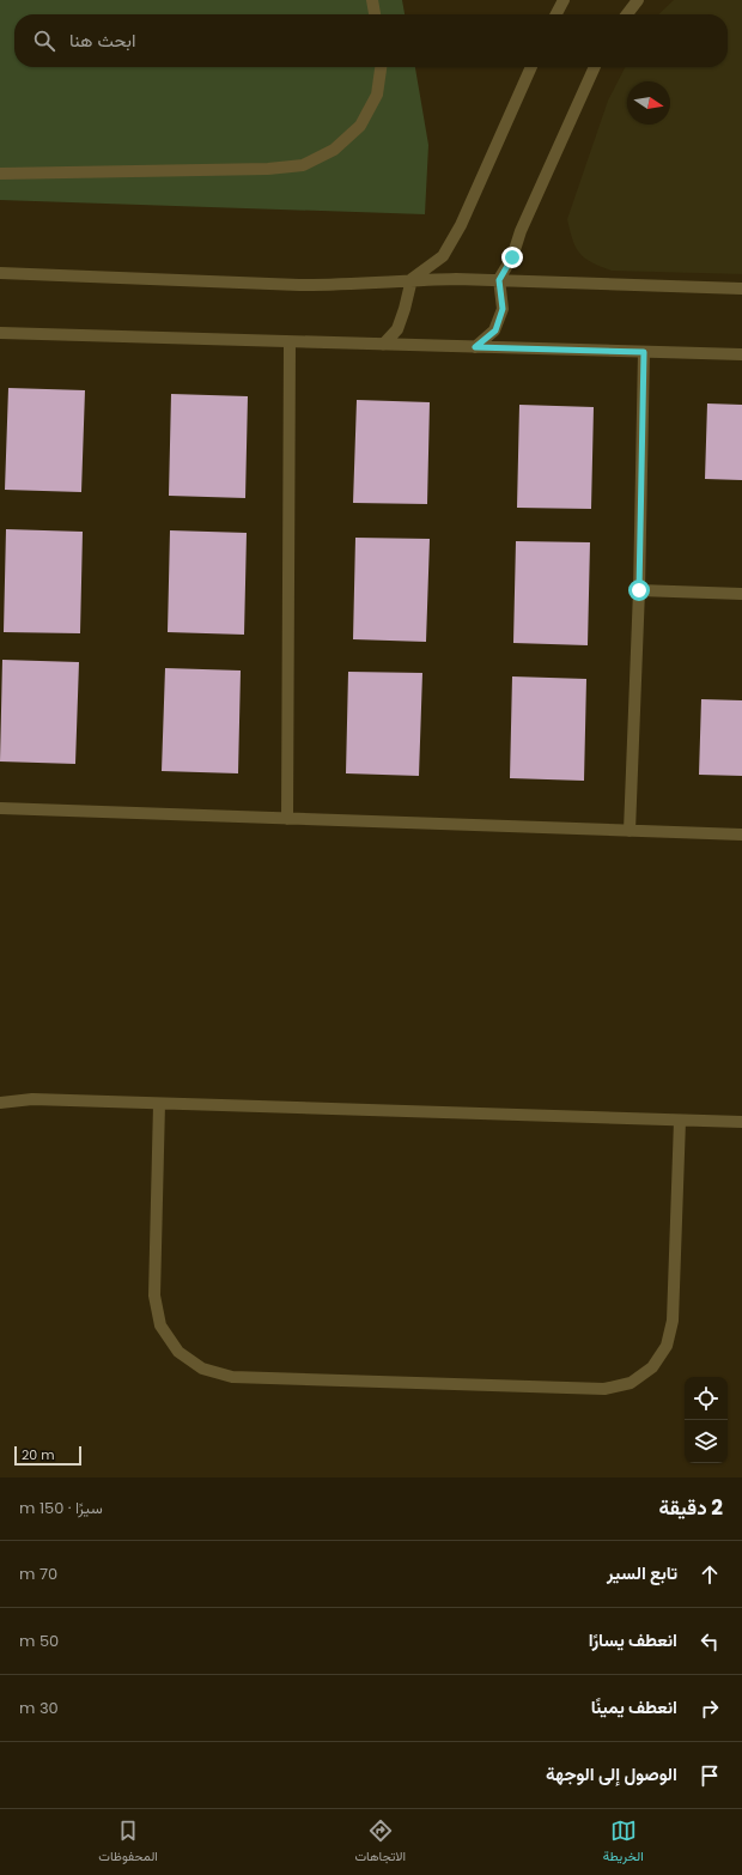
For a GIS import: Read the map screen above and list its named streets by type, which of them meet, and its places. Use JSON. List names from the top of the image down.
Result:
{
  "scale_bar": "20 m",
  "north": "right",
  "page": {
    "search": "ابحث هنا",
    "scale": "20 m",
    "heading": ["2 دقيقة", "سيرًا · 150 m"],
    "list": [
      ["تابع السير", "70 m"],
      ["انعطف يسارًا", "50 m"],
      ["انعطف يمينًا", "30 m"],
      "الوصول إلى الوجهة"
    ],
    "nav": ["الخريطة", "الاتجاهات", "المحفوظات"]
  }
}
